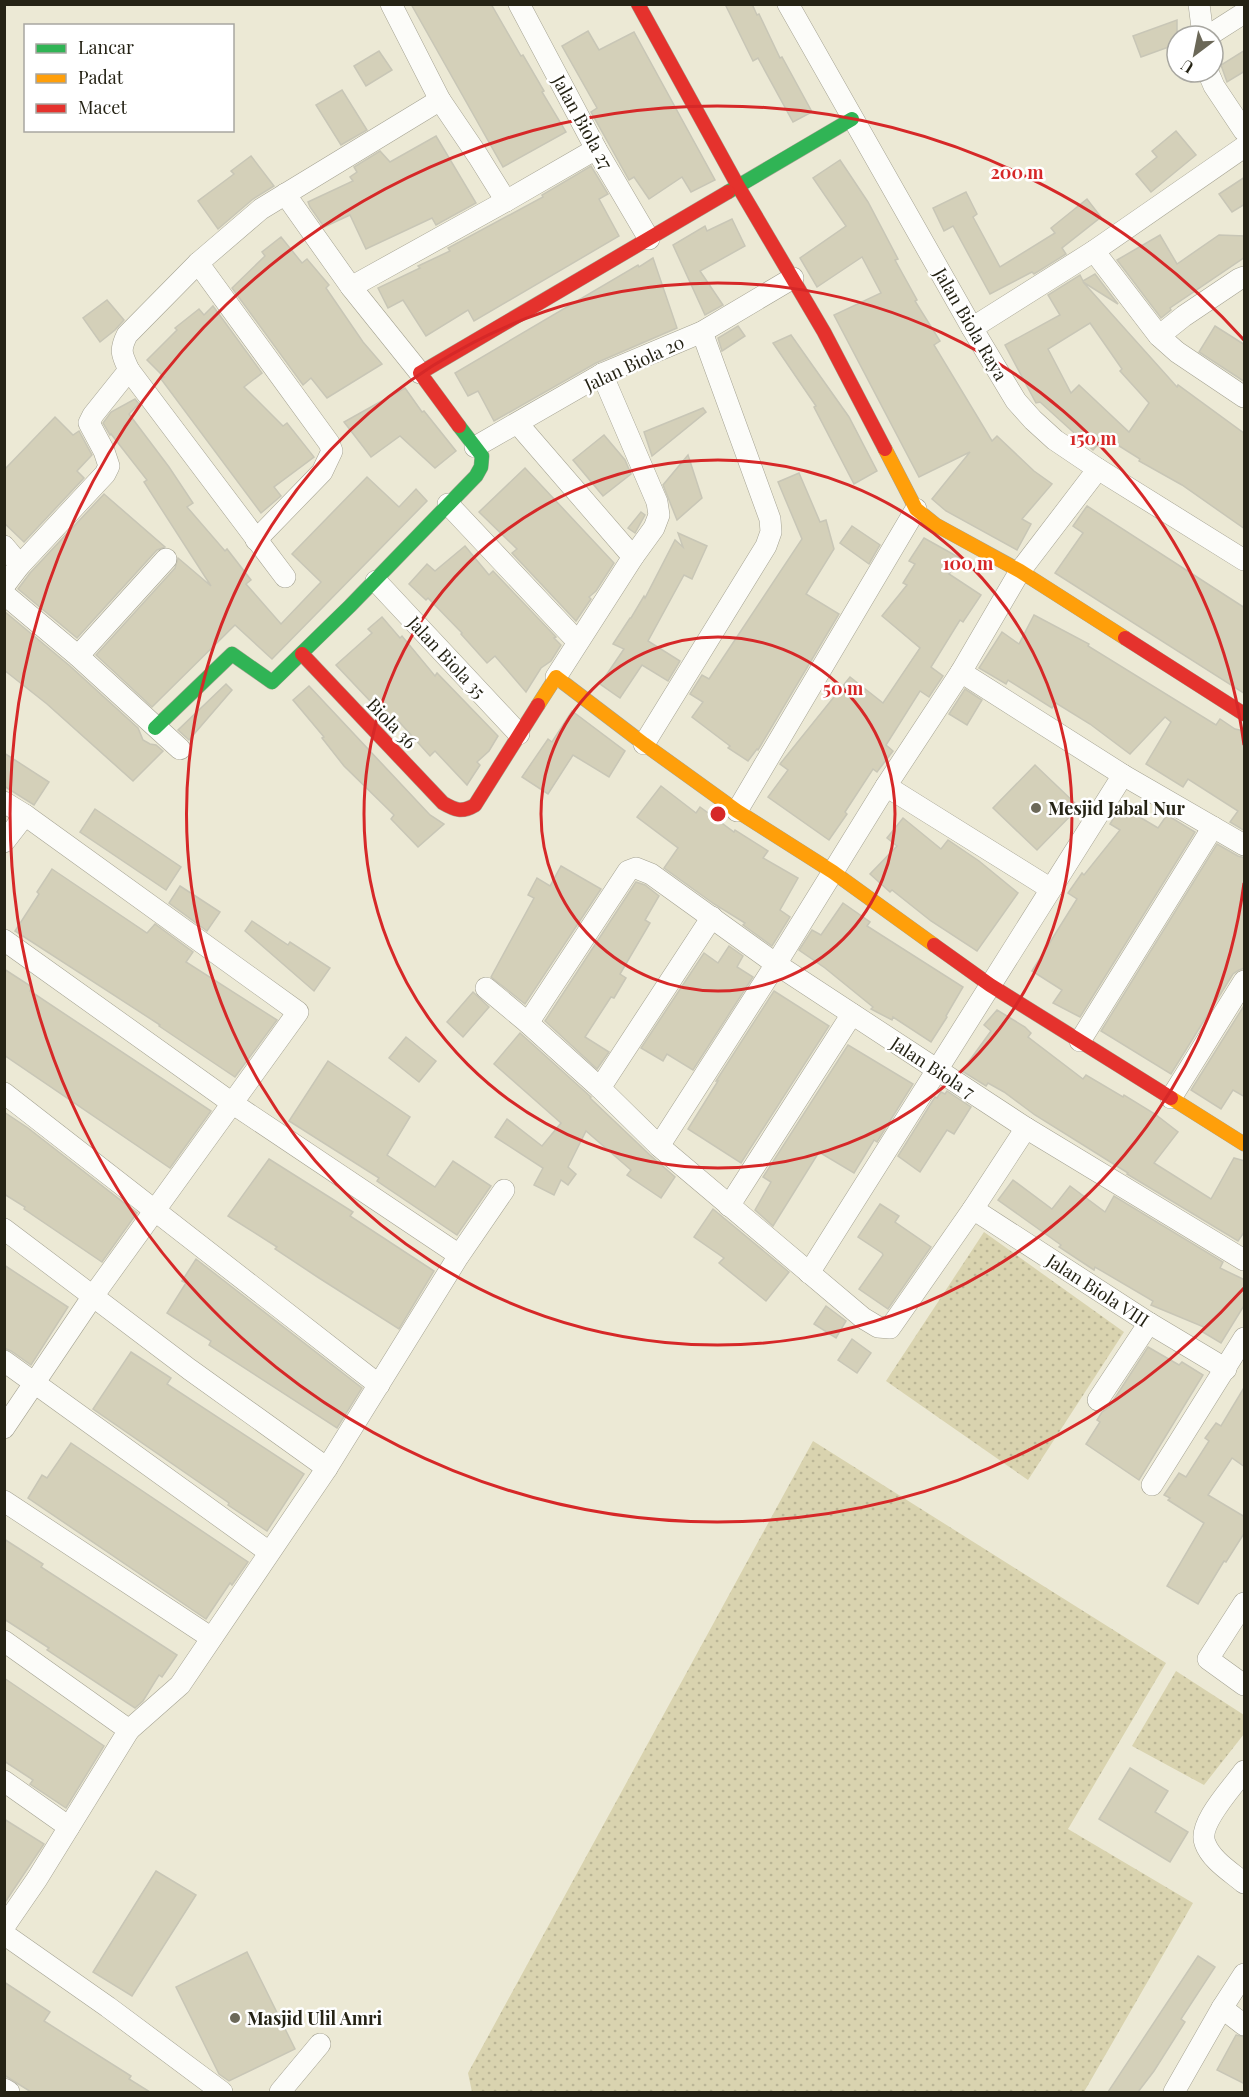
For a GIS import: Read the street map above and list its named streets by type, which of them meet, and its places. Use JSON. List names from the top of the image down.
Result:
{
  "streets": {
    "street": [
      "Jalan Biola 27",
      "Jalan Biola Raya",
      "Jalan Biola 20",
      "Jalan Biola 35",
      "Biola 36",
      "Jalan Biola 7",
      "Jalan Biola VIII"
    ]
  },
  "crossings": [
    ["Jalan Biola 35", "Biola 36"]
  ],
  "places": ["Mesjid Jabal Nur", "Masjid Ulil Amri"],
  "legend": ["Lancar", "Padat", "Macet"],
  "north": "bottom left",
  "rings": [
    "200 m",
    "150 m",
    "100 m",
    "50 m"
  ]
}
